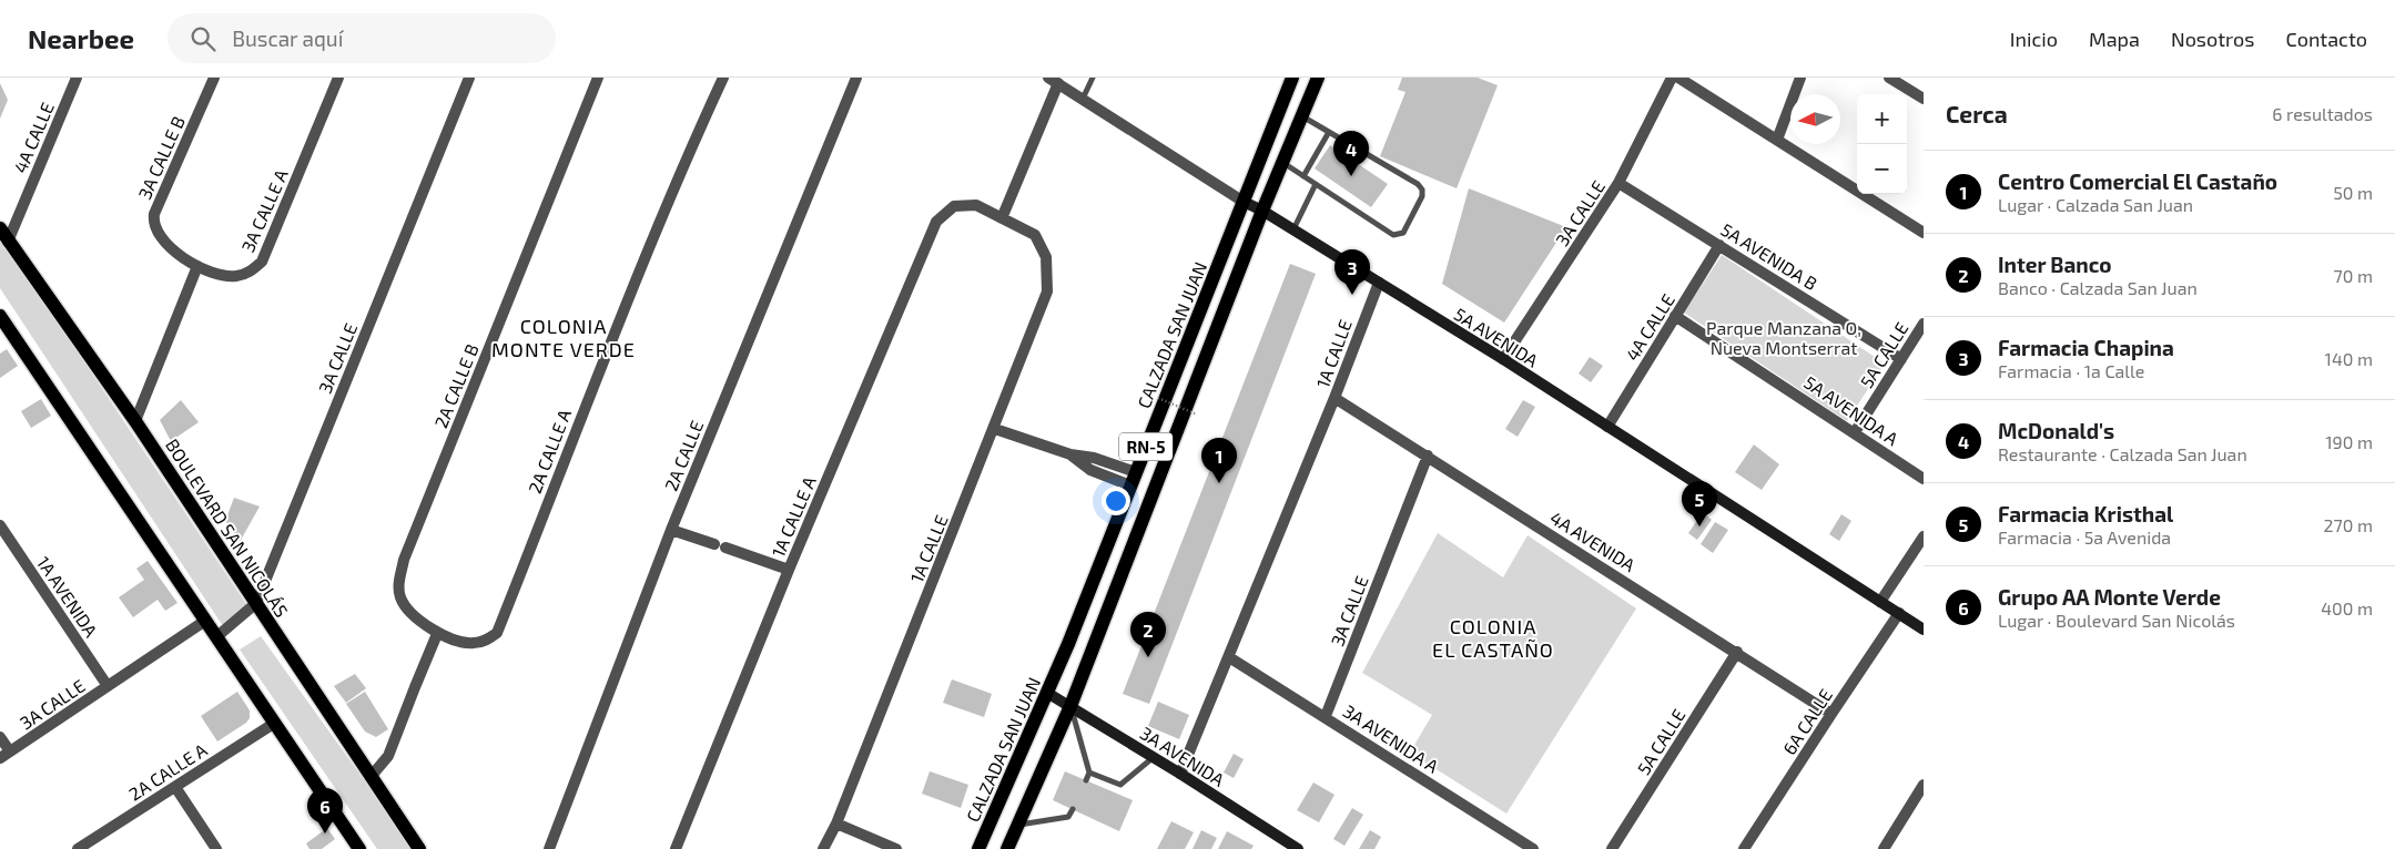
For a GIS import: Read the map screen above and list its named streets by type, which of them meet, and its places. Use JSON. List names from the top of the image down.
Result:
{
  "streets": {
    "main road": [
      "CALZADA SAN JUAN",
      "5A AVENIDA",
      "RN-5",
      "BOULEVARD SAN NICOLÁS",
      "3A AVENIDA"
    ],
    "street": [
      "4A CALLE",
      "3A CALLE B",
      "3A CALLE A",
      "3A CALLE",
      "5A AVENIDA B",
      "1A CALLE",
      "5A CALLE",
      "2A CALLE B",
      "5A AVENIDA A",
      "2A CALLE A",
      "2A CALLE",
      "1A CALLE A",
      "4A AVENIDA",
      "1A AVENIDA",
      "6A CALLE",
      "3A AVENIDA A"
    ]
  },
  "crossings": [
    ["4A CALLE", "5A AVENIDA B"],
    ["4A CALLE", "5A AVENIDA"],
    ["4A CALLE", "5A AVENIDA A"],
    ["4A CALLE", "BOULEVARD SAN NICOLÁS"],
    ["3A CALLE B", "3A CALLE A"],
    ["3A CALLE", "5A AVENIDA B"],
    ["3A CALLE", "5A AVENIDA"],
    ["3A CALLE", "BOULEVARD SAN NICOLÁS"],
    ["3A CALLE", "4A AVENIDA"],
    ["3A CALLE", "1A AVENIDA"],
    ["3A CALLE", "3A AVENIDA A"],
    ["5A AVENIDA B", "5A CALLE"],
    ["CALZADA SAN JUAN", "5A AVENIDA"],
    ["CALZADA SAN JUAN", "3A AVENIDA"],
    ["5A AVENIDA", "1A CALLE"],
    ["5A AVENIDA", "RN-5"],
    ["5A AVENIDA", "6A CALLE"],
    ["1A CALLE", "1A CALLE A"],
    ["1A CALLE", "4A AVENIDA"],
    ["1A CALLE", "3A AVENIDA A"],
    ["1A CALLE", "3A AVENIDA"],
    ["5A CALLE", "5A AVENIDA A"],
    ["5A CALLE", "4A AVENIDA"],
    ["2A CALLE B", "2A CALLE A"],
    ["RN-5", "3A AVENIDA"],
    ["4A AVENIDA", "6A CALLE"]
  ],
  "districts": ["COLONIA MONTE VERDE", "COLONIA EL CASTAÑO"],
  "parks": ["Parque Manzana O, Nueva Montserrat"],
  "north": "left",
  "page": {
    "header": "Nearbee",
    "search": "Buscar aquí",
    "nav": [
      "Inicio",
      "Mapa",
      "Nosotros",
      "Contacto"
    ],
    "heading": ["Cerca", "6 resultados"],
    "map_buttons": ["+", "−"],
    "pins": [
      "4",
      "3",
      "1",
      "5",
      "2",
      "6"
    ],
    "list": [
      {
        "mark": "1",
        "name": "Centro Comercial El Castaño",
        "note": "Lugar · Calzada San Juan",
        "value": "50 m"
      },
      {
        "mark": "2",
        "name": "Inter Banco",
        "note": "Banco · Calzada San Juan",
        "value": "70 m"
      },
      {
        "mark": "3",
        "name": "Farmacia Chapina",
        "note": "Farmacia · 1a Calle",
        "value": "140 m"
      },
      {
        "mark": "4",
        "name": "McDonald's",
        "note": "Restaurante · Calzada San Juan",
        "value": "190 m"
      },
      {
        "mark": "5",
        "name": "Farmacia Kristhal",
        "note": "Farmacia · 5a Avenida",
        "value": "270 m"
      },
      {
        "mark": "6",
        "name": "Grupo AA Monte Verde",
        "note": "Lugar · Boulevard San Nicolás",
        "value": "400 m"
      }
    ]
  }
}
